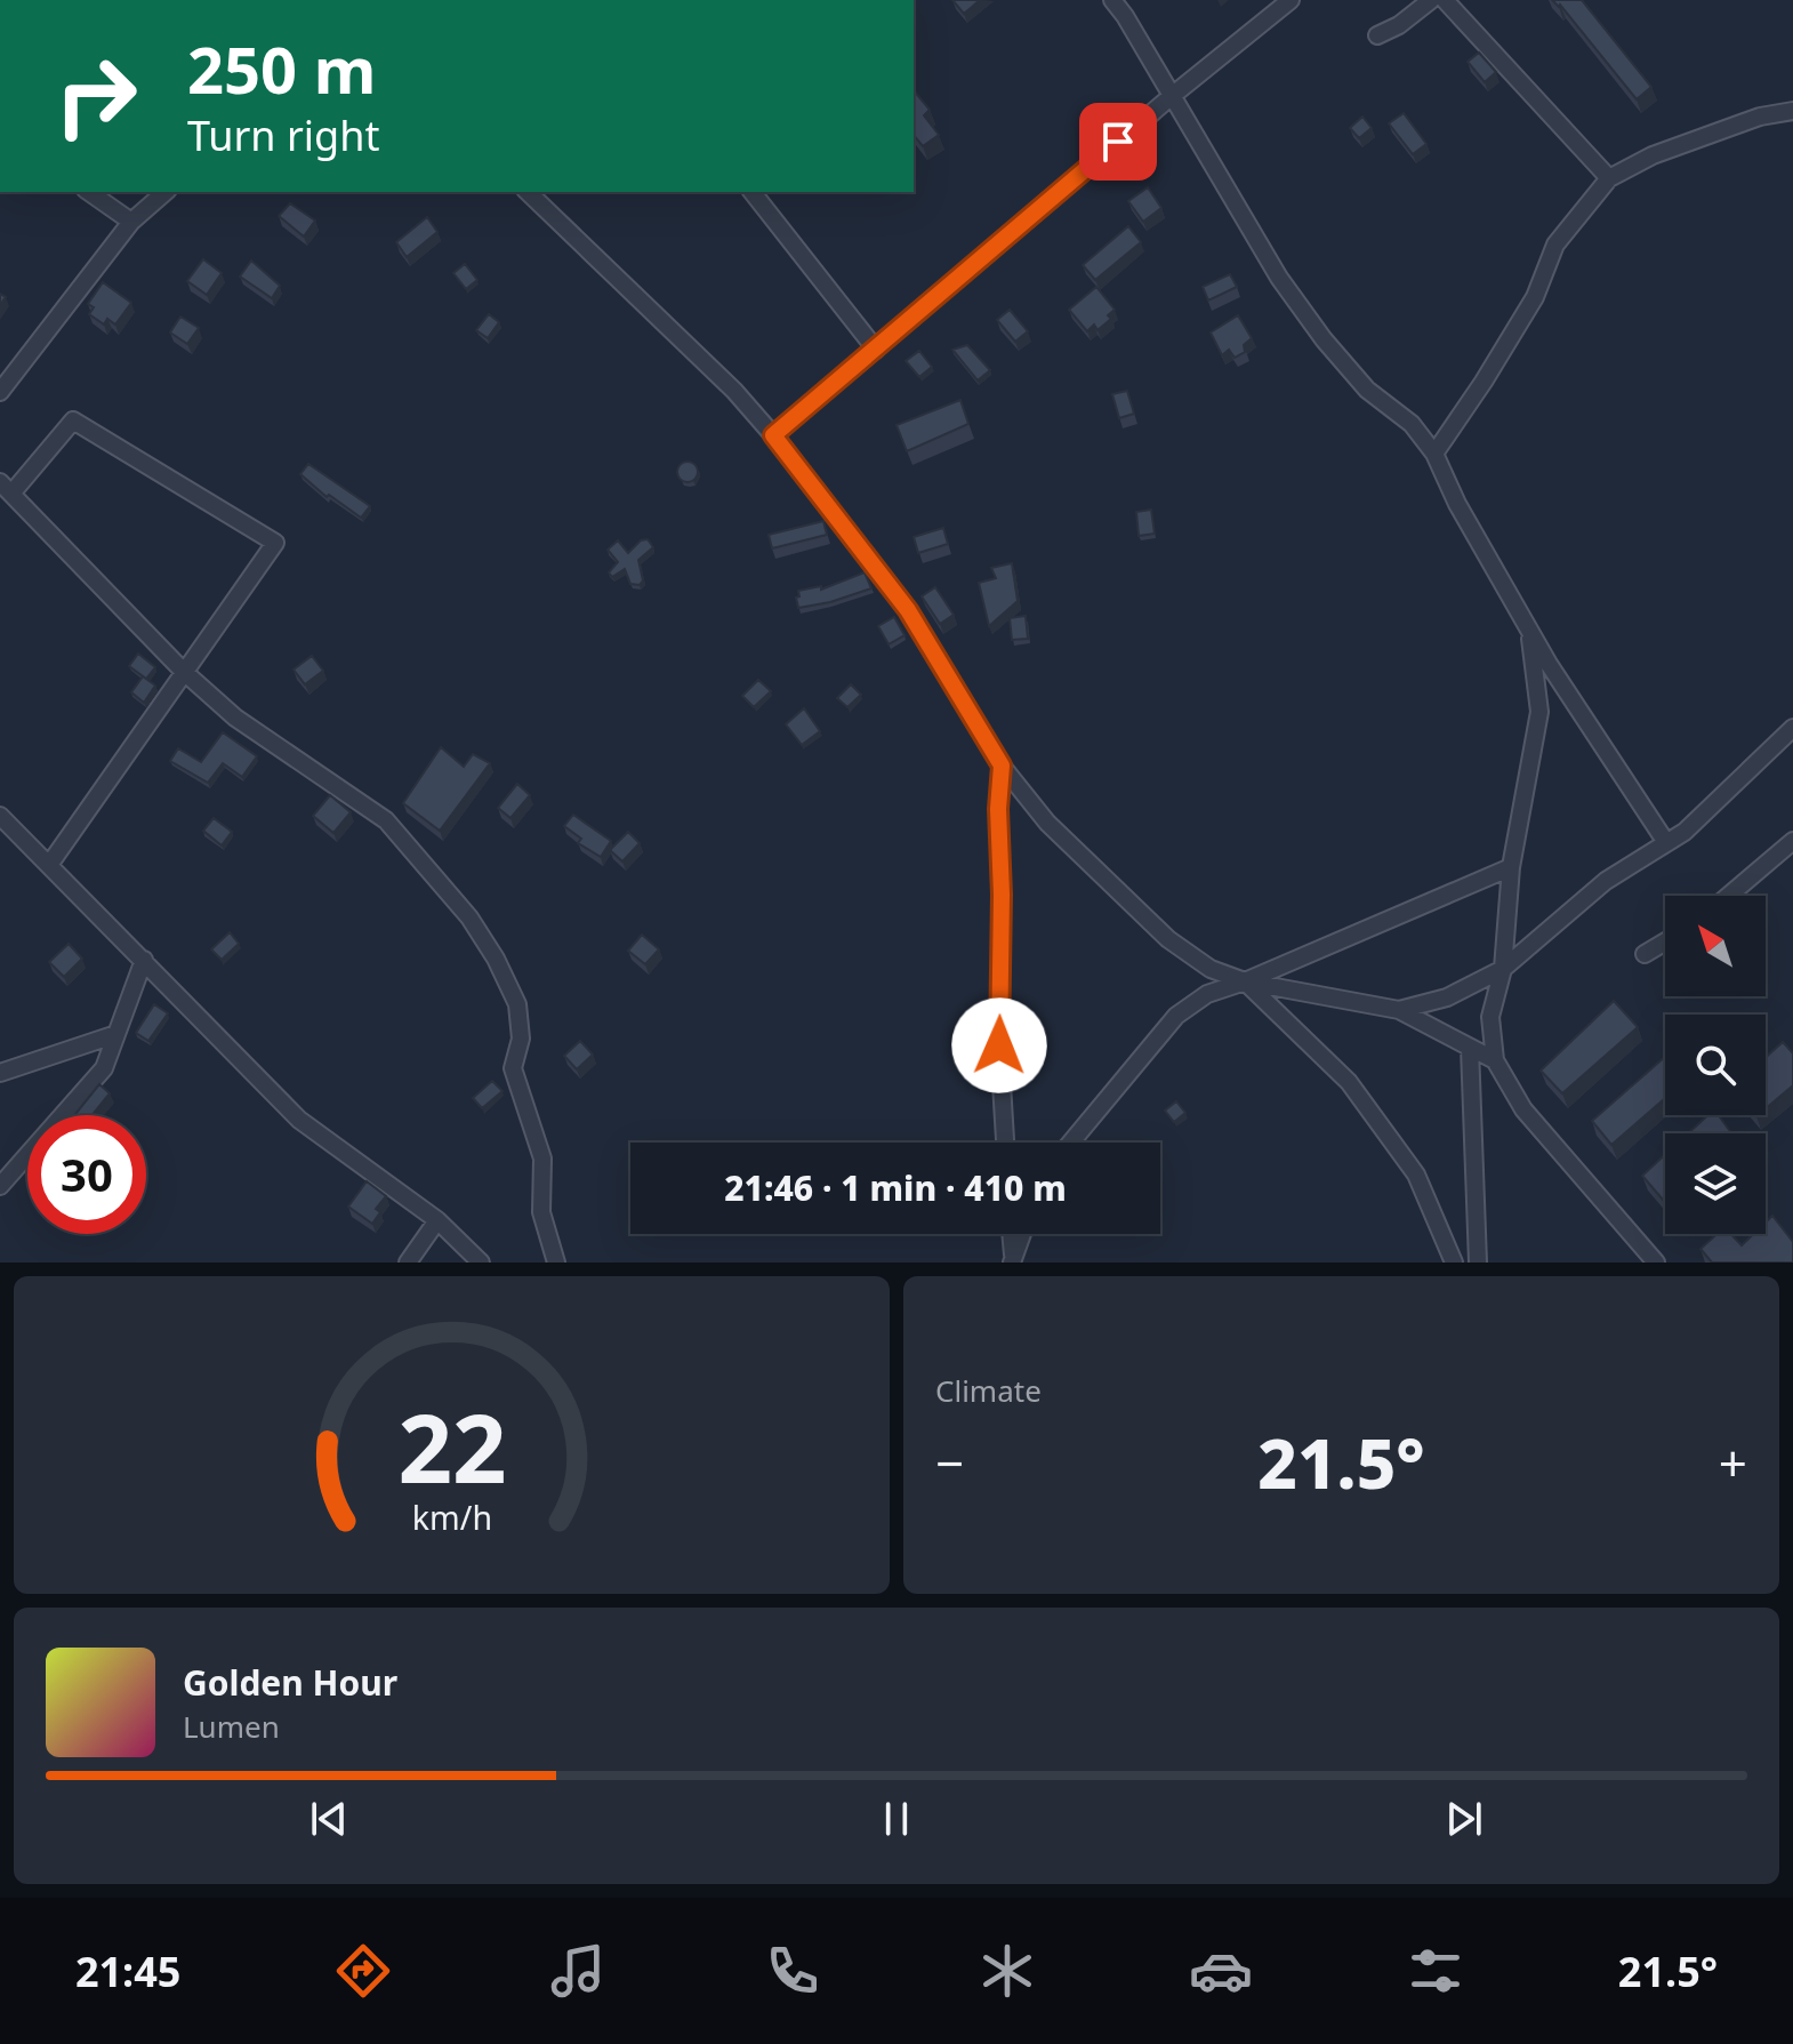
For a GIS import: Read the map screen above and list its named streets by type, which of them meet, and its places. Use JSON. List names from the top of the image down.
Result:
{
  "north": "top left",
  "page": {
    "turn": ["250 m", "Turn right"],
    "limit": "30",
    "trip": "21:46 · 1 min · 410 m",
    "tile": "Climate",
    "heat": ["−", "21.5°", "+"],
    "song": ["Golden Hour", "Lumen"],
    "tabs": ["21:45", "21.5°"],
    "gauge": ["22", "km/h"]
  }
}
